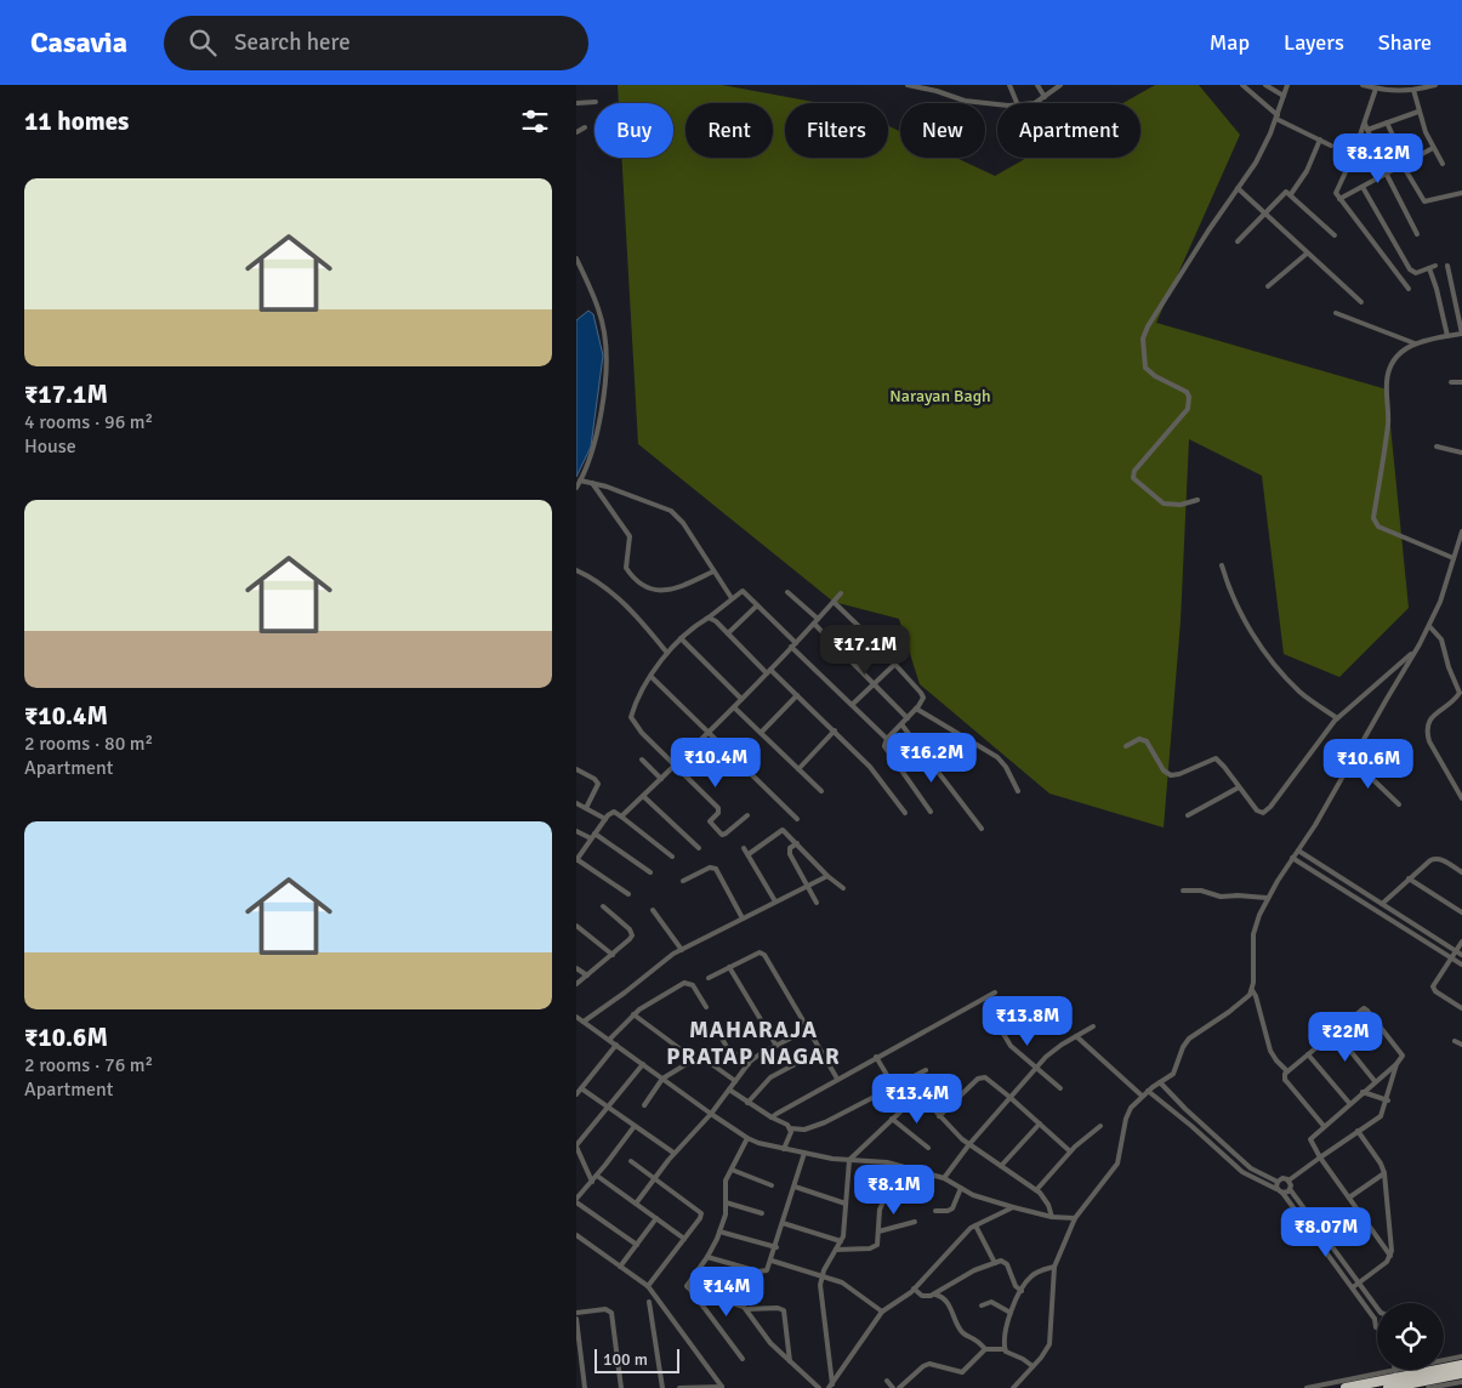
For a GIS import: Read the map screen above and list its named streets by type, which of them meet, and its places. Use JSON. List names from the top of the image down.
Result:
{
  "districts": ["MAHARAJA PRATAP NAGAR"],
  "parks": ["Narayan Bagh"],
  "scale_bar": "100 m",
  "page": {
    "header": "Casavia",
    "search": "Search here",
    "nav": ["Map", "Layers", "Share"],
    "heading": "11 homes",
    "chip": [
      "Buy",
      "Rent",
      "Filters",
      "New",
      "Apartment"
    ],
    "price": [
      "₹8.12M",
      "₹17.1M",
      "₹16.2M",
      "₹10.4M",
      "₹10.6M",
      "₹13.8M",
      "₹22M",
      "₹13.4M",
      "₹8.1M",
      "₹8.07M",
      "₹14M"
    ],
    "list": [
      {
        "name": "₹17.1M",
        "note": "4 rooms · 96 m² · House"
      },
      {
        "name": "₹10.4M",
        "note": "2 rooms · 80 m² · Apartment"
      },
      {
        "name": "₹10.6M",
        "note": "2 rooms · 76 m² · Apartment"
      }
    ],
    "scale": "100 m"
  }
}
